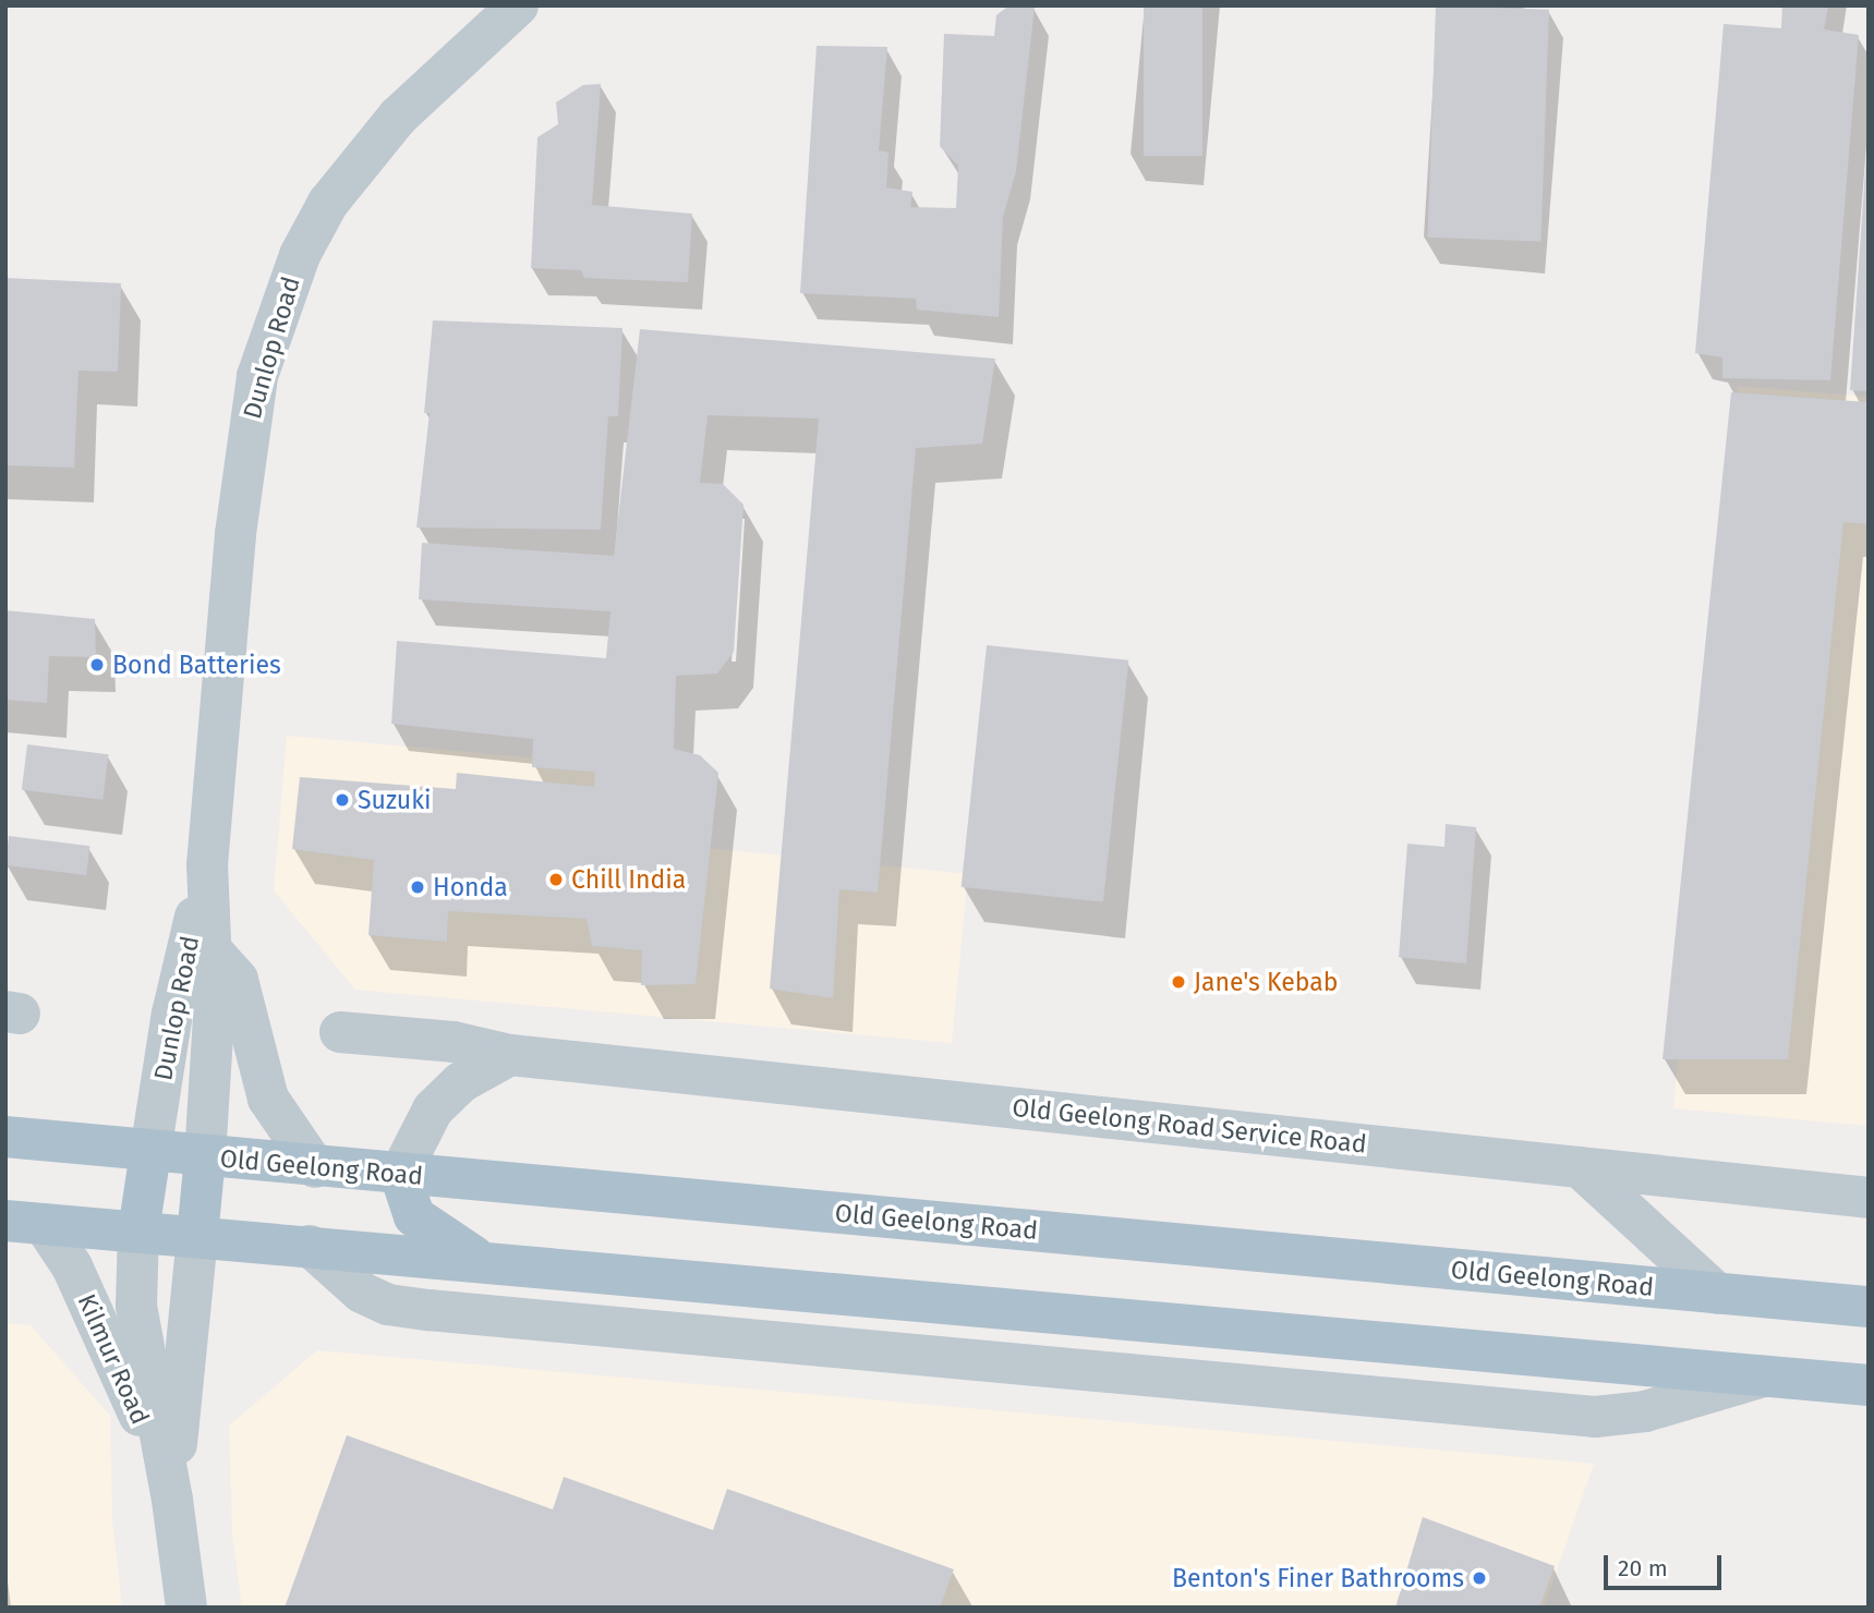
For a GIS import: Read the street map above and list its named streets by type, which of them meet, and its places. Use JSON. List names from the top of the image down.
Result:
{
  "streets": {
    "main road": ["Old Geelong Road"],
    "street": ["Dunlop Road", "Old Geelong Road Service Road", "Kilmur Road"]
  },
  "crossings": [
    ["Dunlop Road", "Old Geelong Road"]
  ],
  "places": [
    "Bond Batteries",
    "Suzuki",
    "Chill India",
    "Honda",
    "Jane's Kebab",
    "Benton's Finer Bathrooms"
  ],
  "scale_bar": "20 m"
}
